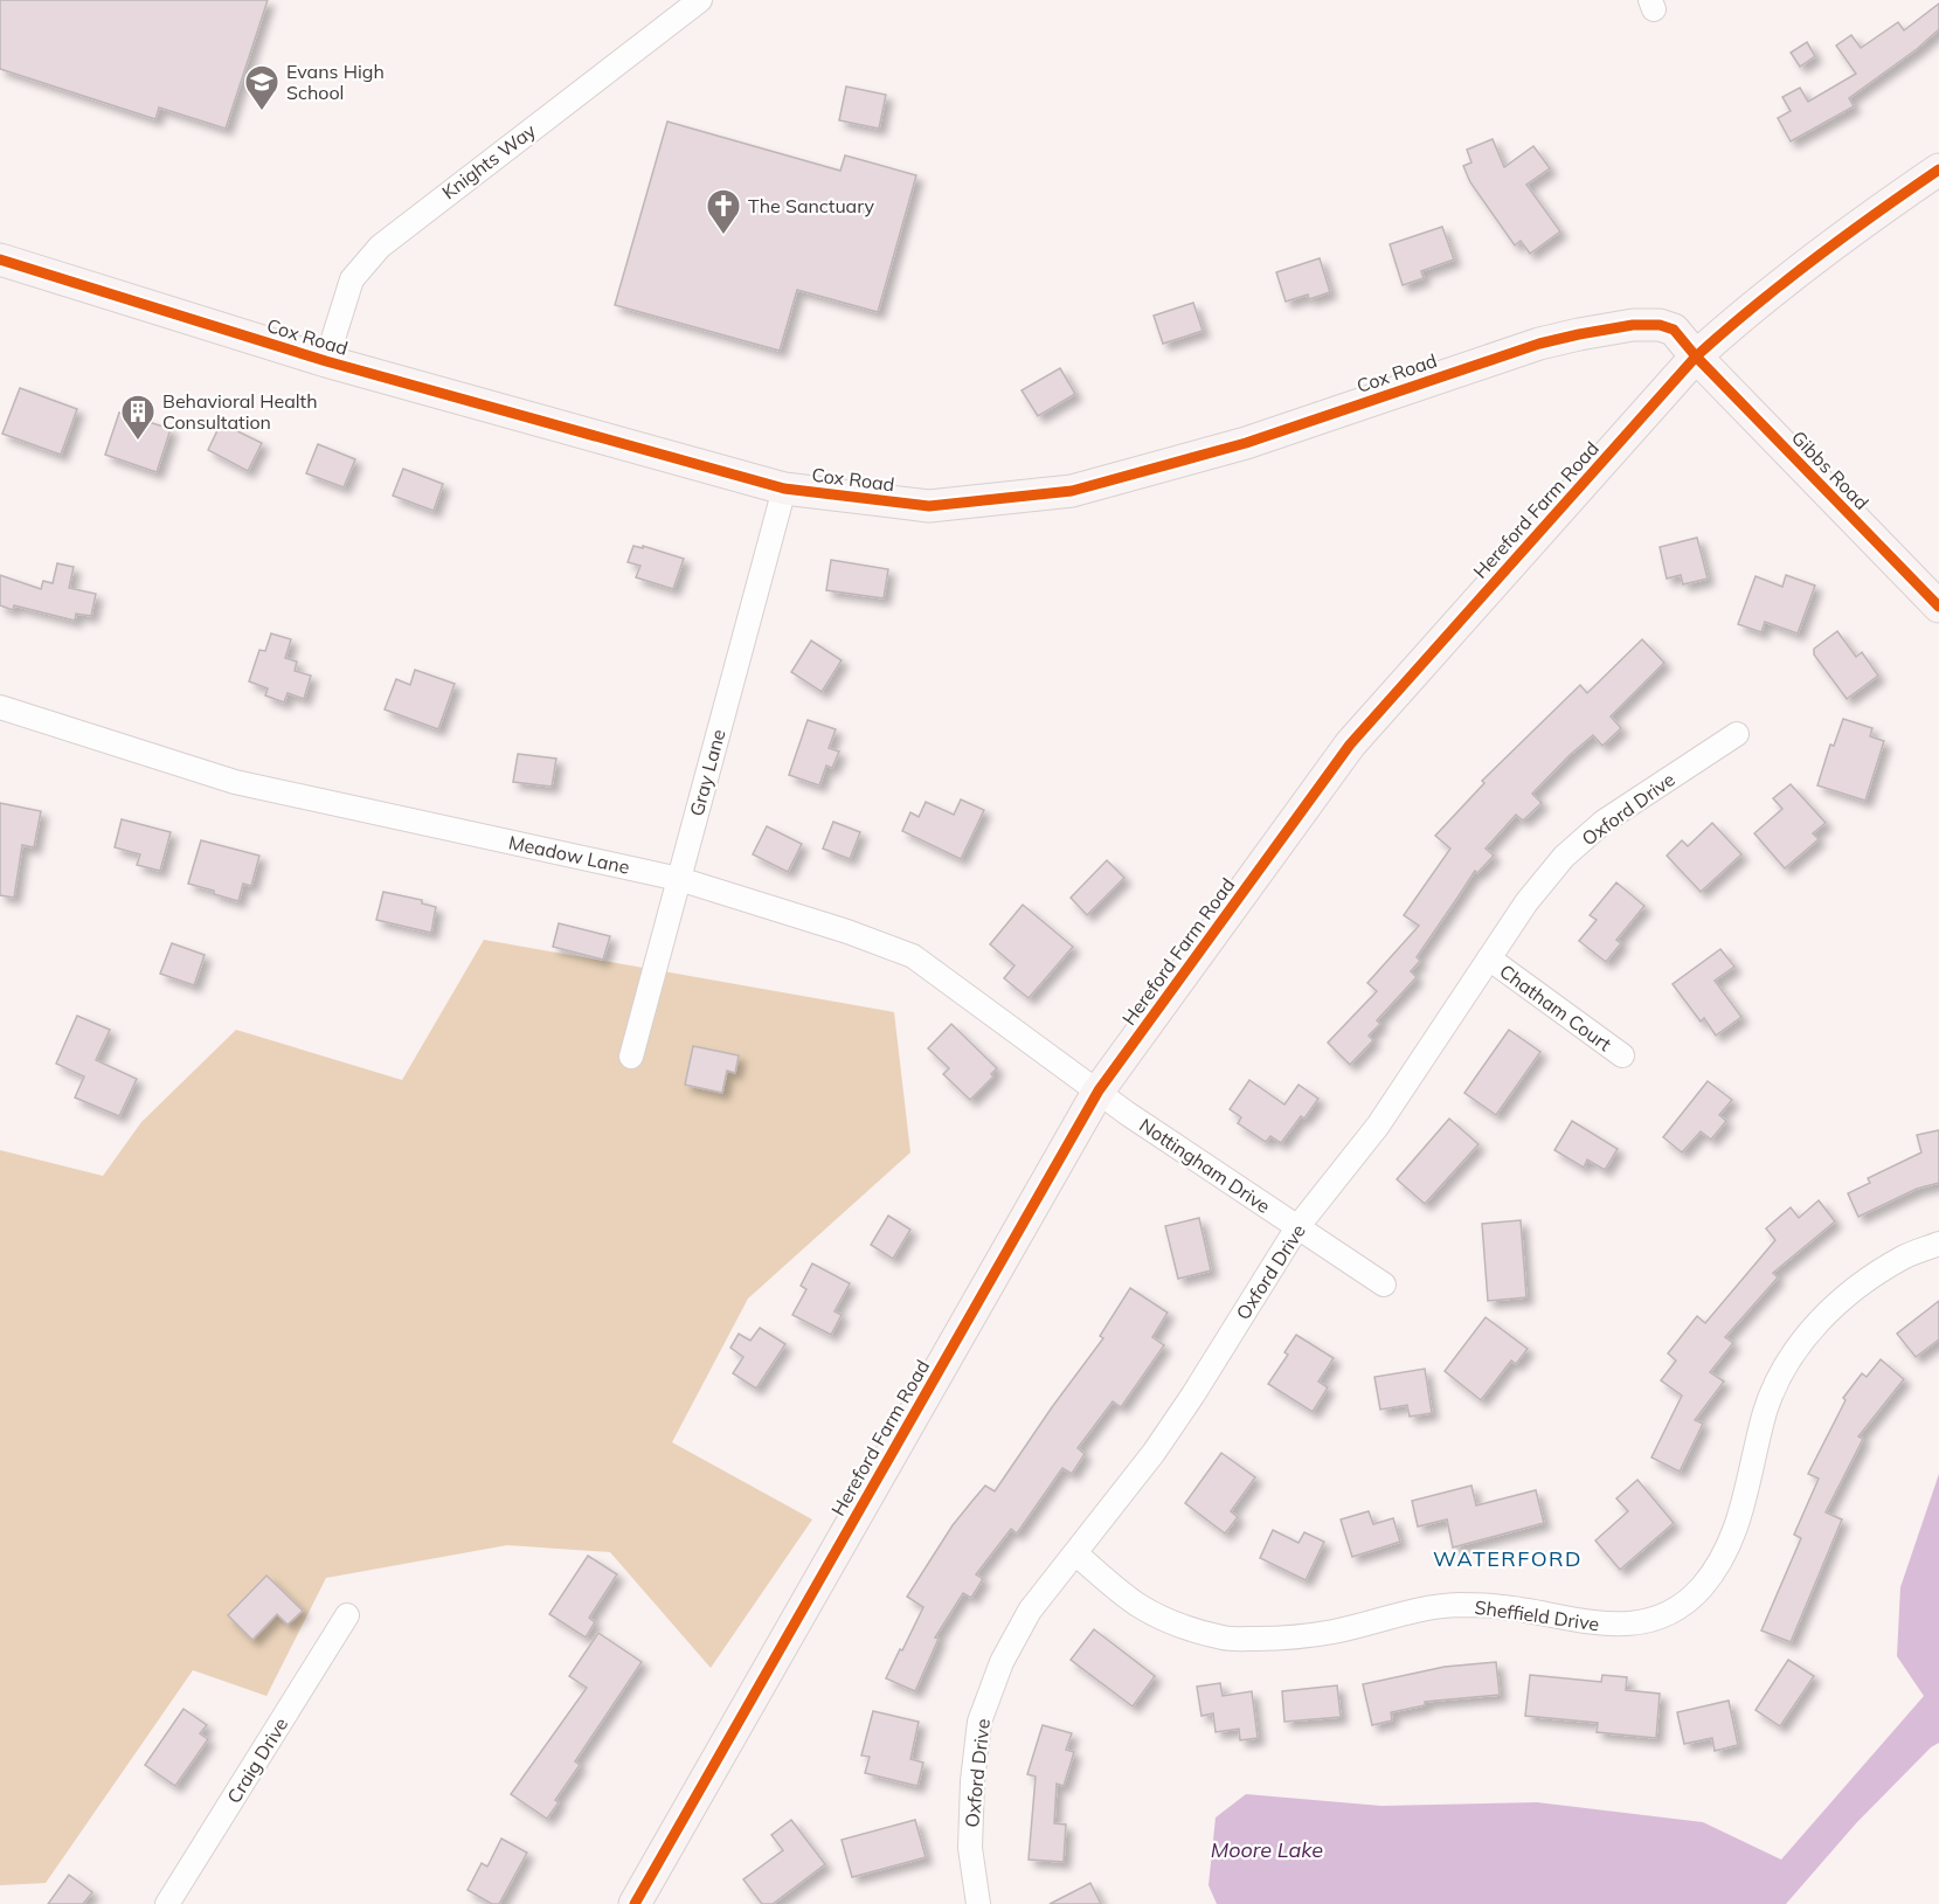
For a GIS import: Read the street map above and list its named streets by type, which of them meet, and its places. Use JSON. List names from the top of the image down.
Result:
{
  "streets": {
    "street": [
      "Knights Way",
      "Cox Road",
      "Gibbs Road",
      "Hereford Farm Road",
      "Gray Lane",
      "Oxford Drive",
      "Meadow Lane",
      "Chatham Court",
      "Nottingham Drive",
      "Sheffield Drive",
      "Craig Drive"
    ]
  },
  "crossings": [
    ["Knights Way", "Cox Road"],
    ["Cox Road", "Gibbs Road"],
    ["Cox Road", "Hereford Farm Road"],
    ["Cox Road", "Gray Lane"],
    ["Gibbs Road", "Hereford Farm Road"],
    ["Hereford Farm Road", "Meadow Lane"],
    ["Hereford Farm Road", "Nottingham Drive"],
    ["Gray Lane", "Meadow Lane"],
    ["Oxford Drive", "Chatham Court"],
    ["Oxford Drive", "Nottingham Drive"],
    ["Oxford Drive", "Sheffield Drive"],
    ["Meadow Lane", "Nottingham Drive"]
  ],
  "districts": ["WATERFORD"],
  "water": ["Moore Lake"],
  "places": {
    "school or university": ["Evans High School"],
    "church": ["The Sanctuary"],
    "building": ["Behavioral Health Consultation"]
  }
}
